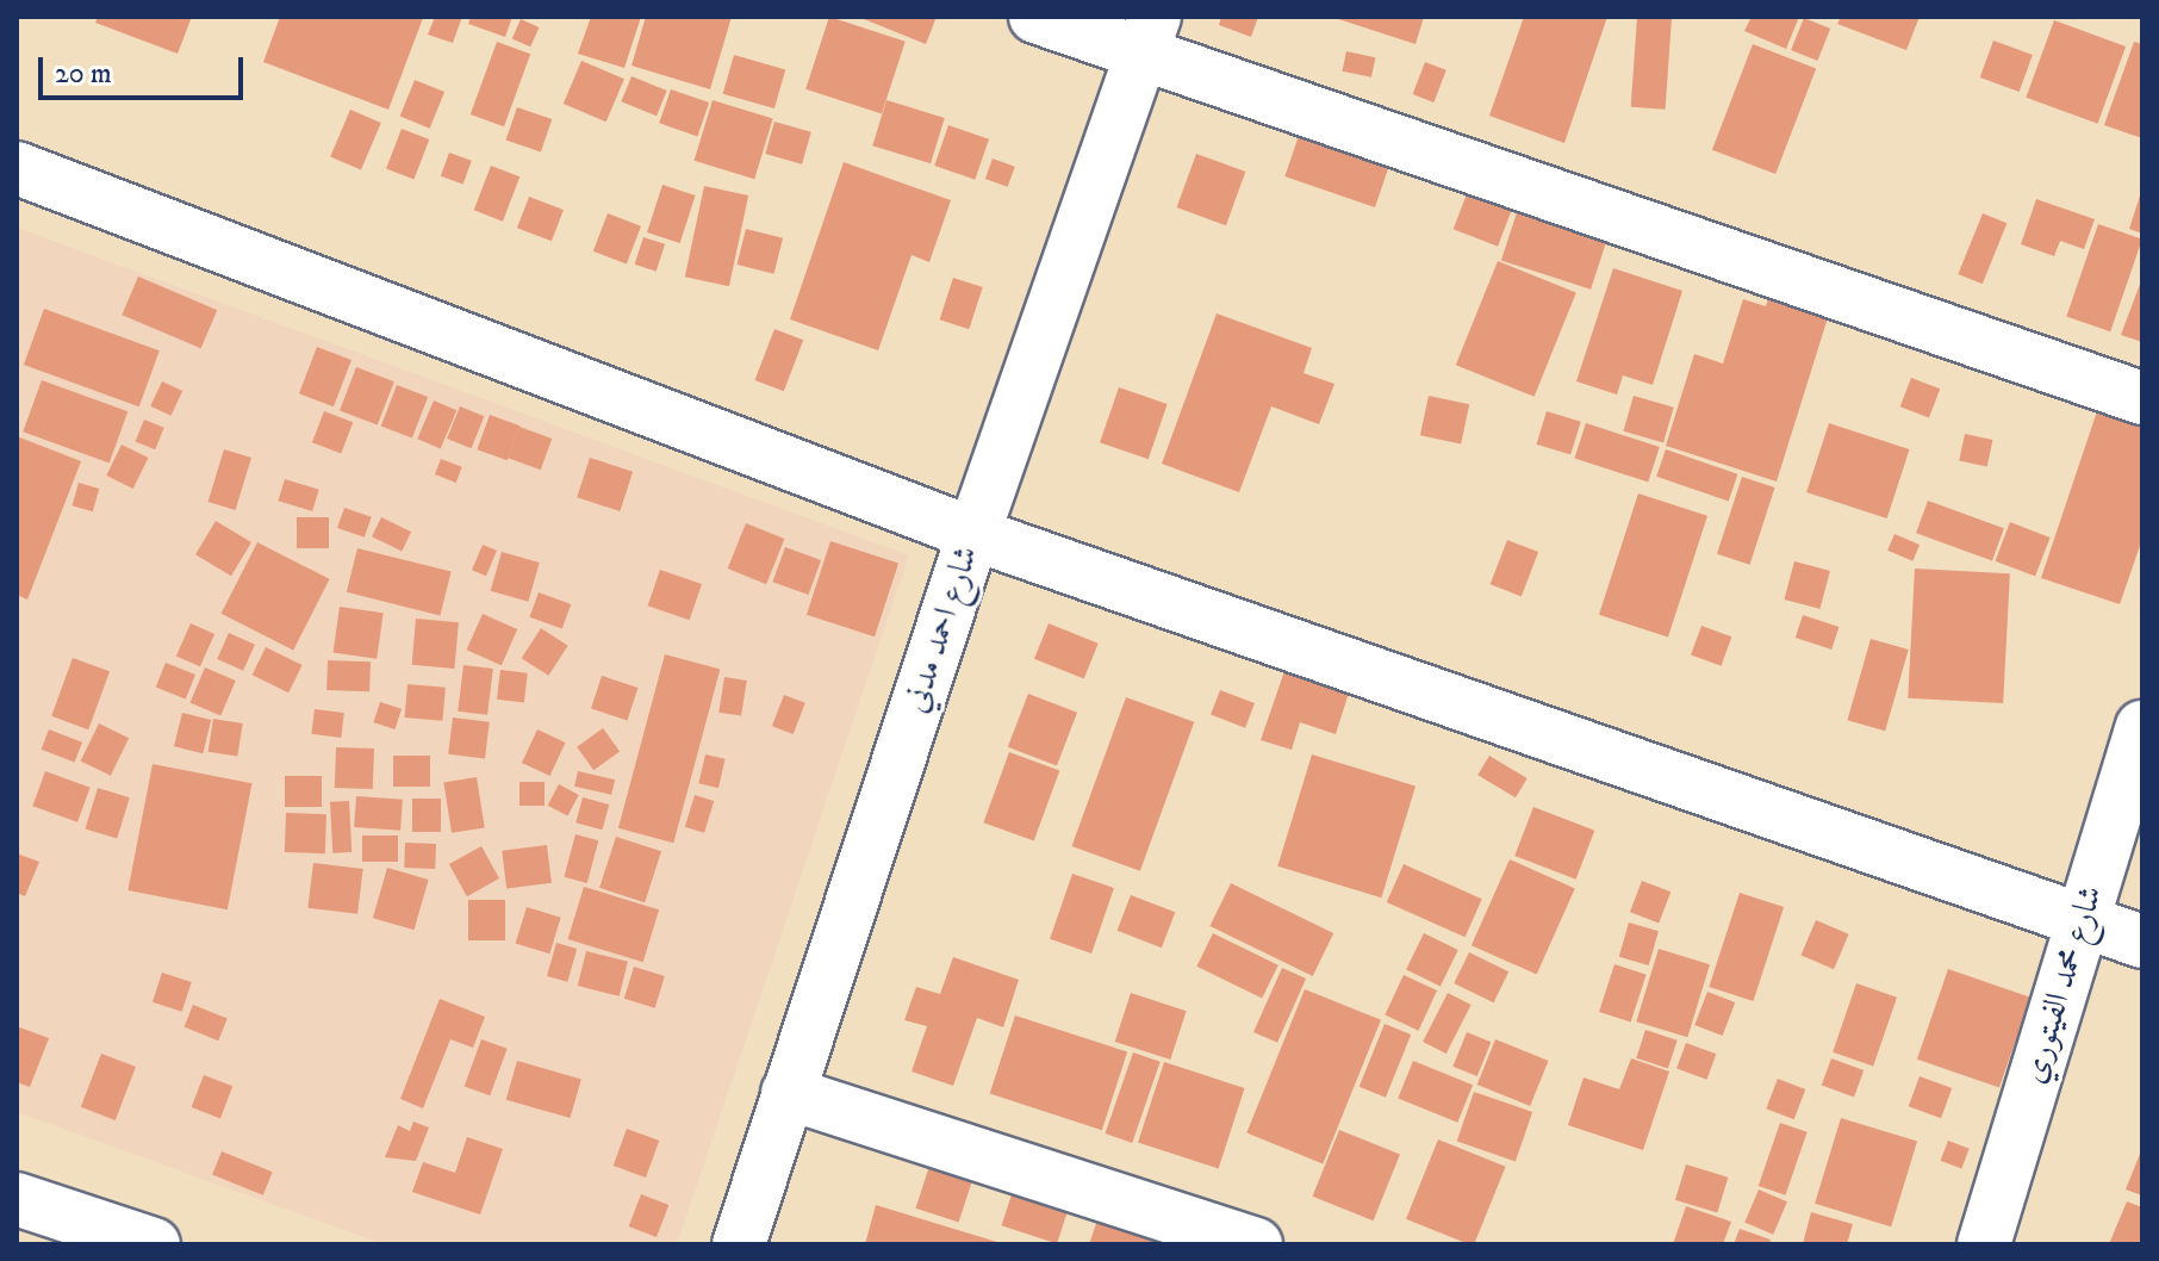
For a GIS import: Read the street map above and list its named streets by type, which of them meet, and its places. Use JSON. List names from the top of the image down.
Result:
{
  "streets": {
    "street": ["شارع احمد مدني", "شارع محمد الفيتوري"]
  },
  "scale_bar": "20 m"
}
